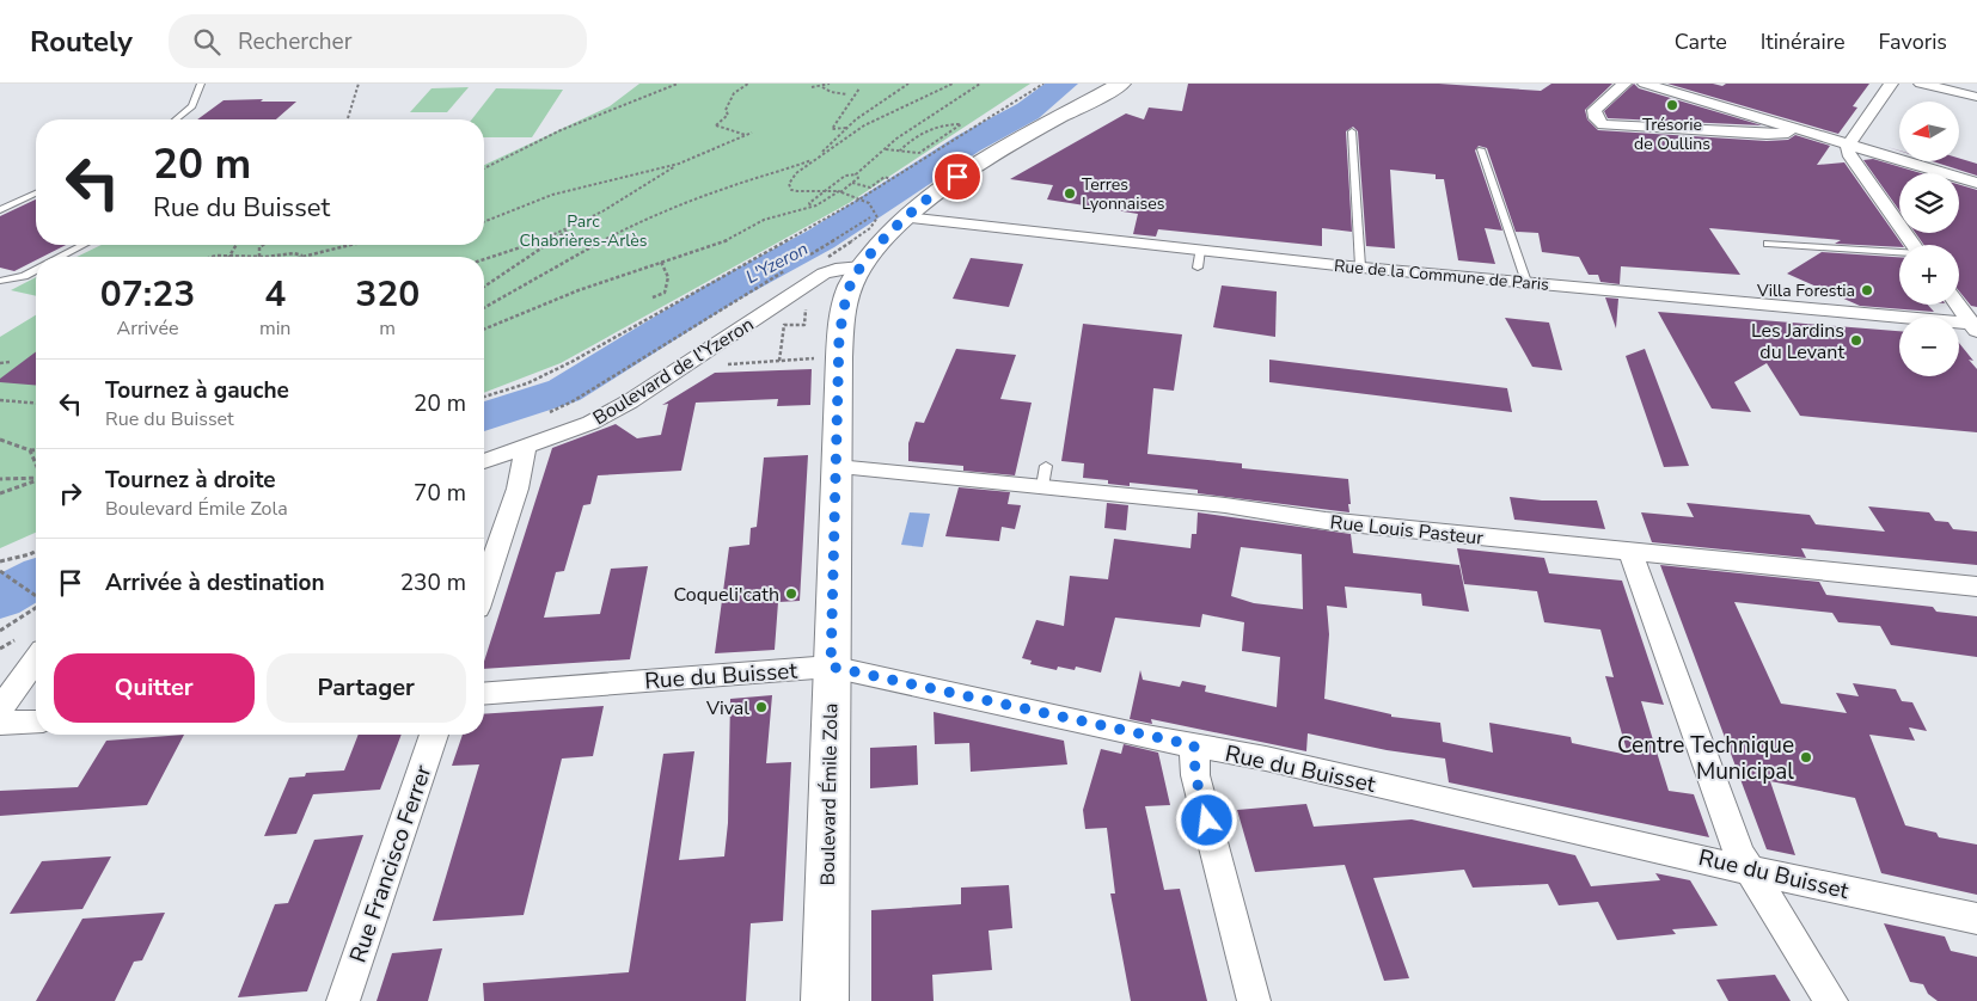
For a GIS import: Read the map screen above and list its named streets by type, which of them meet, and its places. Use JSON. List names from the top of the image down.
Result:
{
  "streets": {
    "main road": ["Boulevard Émile Zola"],
    "street": [
      "Rue de la Commune de Paris",
      "Boulevard de l'Yzeron",
      "Rue Louis Pasteur",
      "Rue du Buisset",
      "Rue Francisco Ferrer"
    ]
  },
  "crossings": [
    ["Rue de la Commune de Paris", "Boulevard Émile Zola"],
    ["Boulevard de l'Yzeron", "Boulevard Émile Zola"],
    ["Rue Louis Pasteur", "Boulevard Émile Zola"],
    ["Rue du Buisset", "Boulevard Émile Zola"]
  ],
  "water": ["L'Yzeron"],
  "parks": ["Parc Chabrières-Arlès"],
  "places": [
    "Trésorie de Oullins",
    "Terres Lyonnaises",
    "Villa Forestia",
    "Les Jardins du Levant",
    "Coqueli'cath",
    "Vival",
    "Centre Technique Municipal"
  ],
  "north": "left",
  "page": {
    "header": "Routely",
    "search": "Rechercher",
    "nav": ["Carte", "Itinéraire", "Favoris"],
    "map_buttons": ["+", "−"],
    "turn": ["20 m", "Rue du Buisset"],
    "eta": [
      "07:23",
      "Arrivée",
      "4",
      "min",
      "320",
      "m"
    ],
    "list": [
      {
        "name": "Tournez à gauche",
        "note": "Rue du Buisset",
        "value": "20 m"
      },
      {
        "name": "Tournez à droite",
        "note": "Boulevard Émile Zola",
        "value": "70 m"
      },
      {
        "name": "Arrivée à destination",
        "value": "230 m"
      }
    ],
    "buttons": ["Quitter", "Partager"]
  }
}
